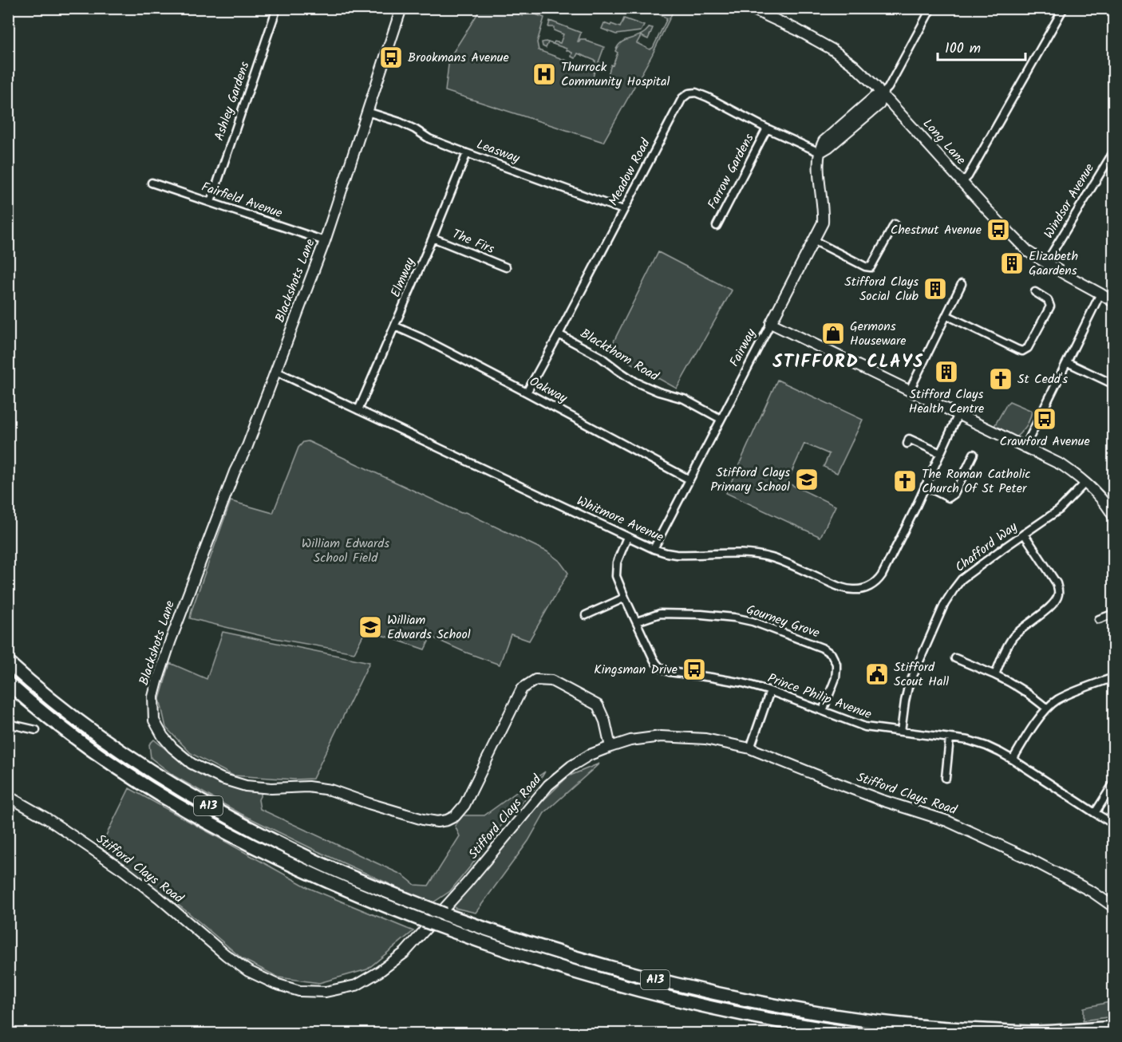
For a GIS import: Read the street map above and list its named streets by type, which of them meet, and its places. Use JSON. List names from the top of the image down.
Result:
{
  "streets": {
    "highway": ["A13"],
    "street": [
      "Ashley Gardens",
      "Long Lane",
      "Leasway",
      "Farrow Gardens",
      "Meadow Road",
      "Fairfield Avenue",
      "Windsor Avenue",
      "The Firs",
      "Elmway",
      "Blackshots Lane",
      "Fairway",
      "Blackthorn Road",
      "Oakway",
      "Whitmore Avenue",
      "Chafford Way",
      "Gourney Grove",
      "Prince Philip Avenue",
      "Stifford Clays Road"
    ]
  },
  "crossings": [
    ["Ashley Gardens", "Fairfield Avenue"],
    ["Long Lane", "Windsor Avenue"],
    ["Leasway", "Meadow Road"],
    ["Leasway", "Elmway"],
    ["Leasway", "Blackshots Lane"],
    ["Farrow Gardens", "Meadow Road"],
    ["Meadow Road", "Fairway"],
    ["Meadow Road", "Blackthorn Road"],
    ["Meadow Road", "Oakway"],
    ["Fairfield Avenue", "Blackshots Lane"],
    ["The Firs", "Elmway"],
    ["Elmway", "Oakway"],
    ["Elmway", "Whitmore Avenue"],
    ["Blackshots Lane", "Whitmore Avenue"],
    ["Blackshots Lane", "Stifford Clays Road"],
    ["Fairway", "Blackthorn Road"],
    ["Fairway", "Oakway"],
    ["Fairway", "Whitmore Avenue"],
    ["Whitmore Avenue", "Prince Philip Avenue"],
    ["Chafford Way", "Prince Philip Avenue"],
    ["Gourney Grove", "Prince Philip Avenue"]
  ],
  "districts": ["STIFFORD CLAYS"],
  "parks": ["William Edwards School Field"],
  "places": {
    "bus stop": [
      "Brookmans Avenue",
      "Chestnut Avenue",
      "Crawford Avenue",
      "Kingsman Drive"
    ],
    "hospital": ["Thurrock Community Hospital"],
    "building": ["Elizabeth Gaardens", "Stifford Clays Social Club", "Stifford Clays Health Centre"],
    "shop": ["Germons Houseware"],
    "church": ["St Cedd's", "The Roman Catholic Church Of St Peter"],
    "school or university": ["Stifford Clays Primary School", "William Edwards School"],
    "public building": ["Stifford Scout Hall"]
  },
  "scale_bar": "100 m"
}
